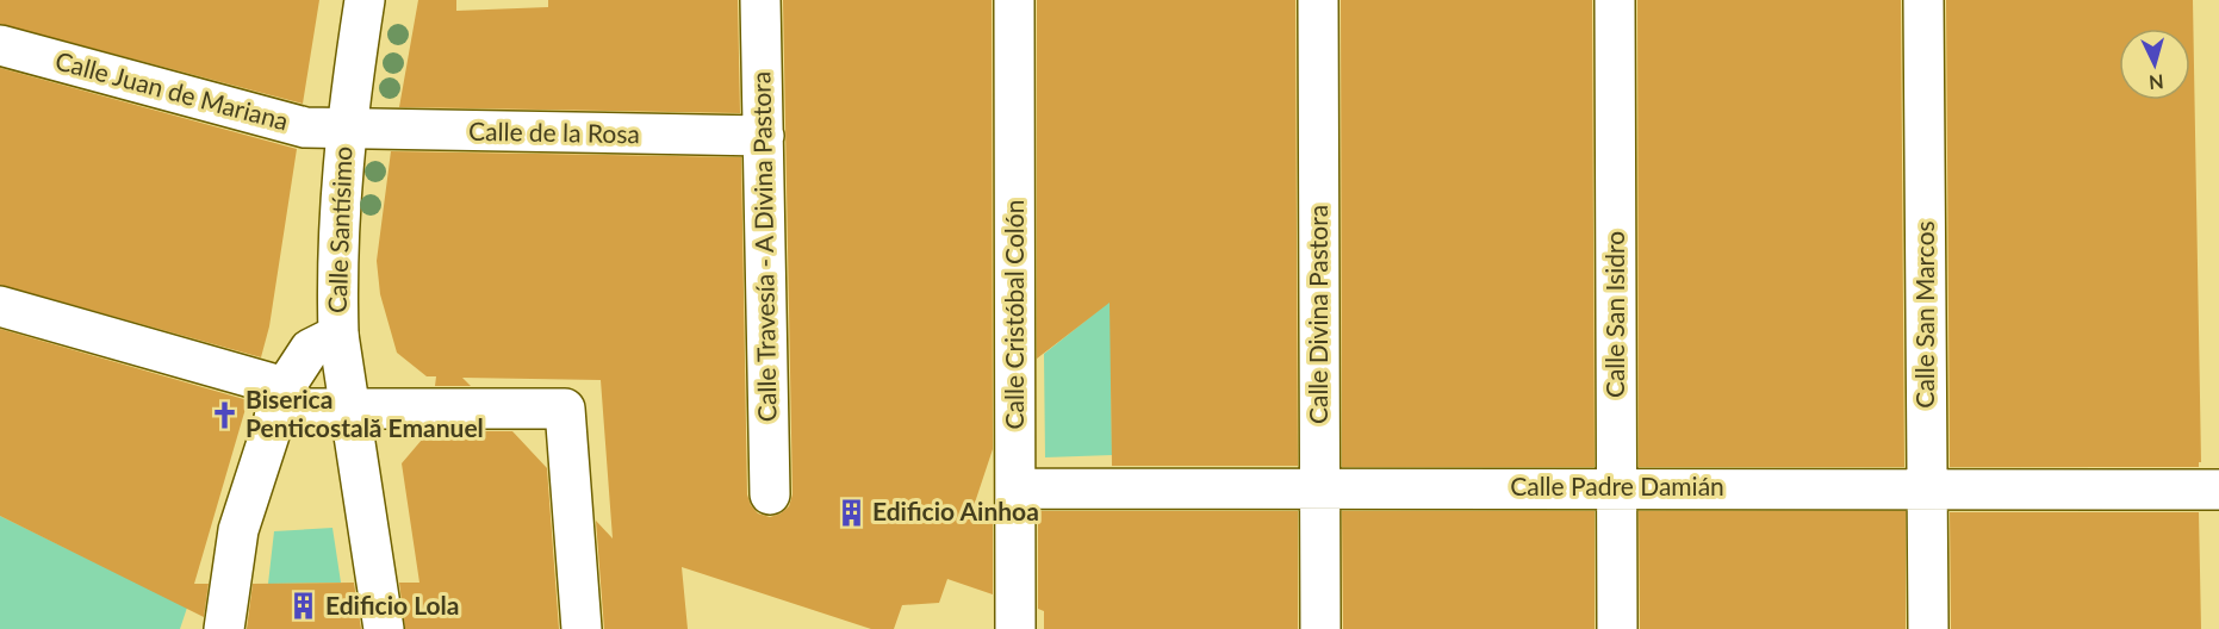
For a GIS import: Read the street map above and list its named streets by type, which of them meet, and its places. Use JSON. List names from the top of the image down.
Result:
{
  "streets": {
    "street": [
      "Calle Juan de Mariana",
      "Calle de la Rosa",
      "Calle Santísimo",
      "Calle Travesía - A Divina Pastora",
      "Calle Cristóbal Colón",
      "Calle Divina Pastora",
      "Calle San Isidro",
      "Calle San Marcos",
      "Calle Padre Damián"
    ]
  },
  "crossings": [
    ["Calle Juan de Mariana", "Calle de la Rosa"],
    ["Calle Juan de Mariana", "Calle Santísimo"],
    ["Calle de la Rosa", "Calle Santísimo"],
    ["Calle de la Rosa", "Calle Travesía - A Divina Pastora"],
    ["Calle Cristóbal Colón", "Calle Padre Damián"],
    ["Calle Divina Pastora", "Calle Padre Damián"],
    ["Calle San Isidro", "Calle Padre Damián"],
    ["Calle San Marcos", "Calle Padre Damián"]
  ],
  "places": {
    "church": ["Biserica Penticostală Emanuel"],
    "building": ["Edificio Ainhoa", "Edificio Lola"]
  },
  "north": "bottom"
}
